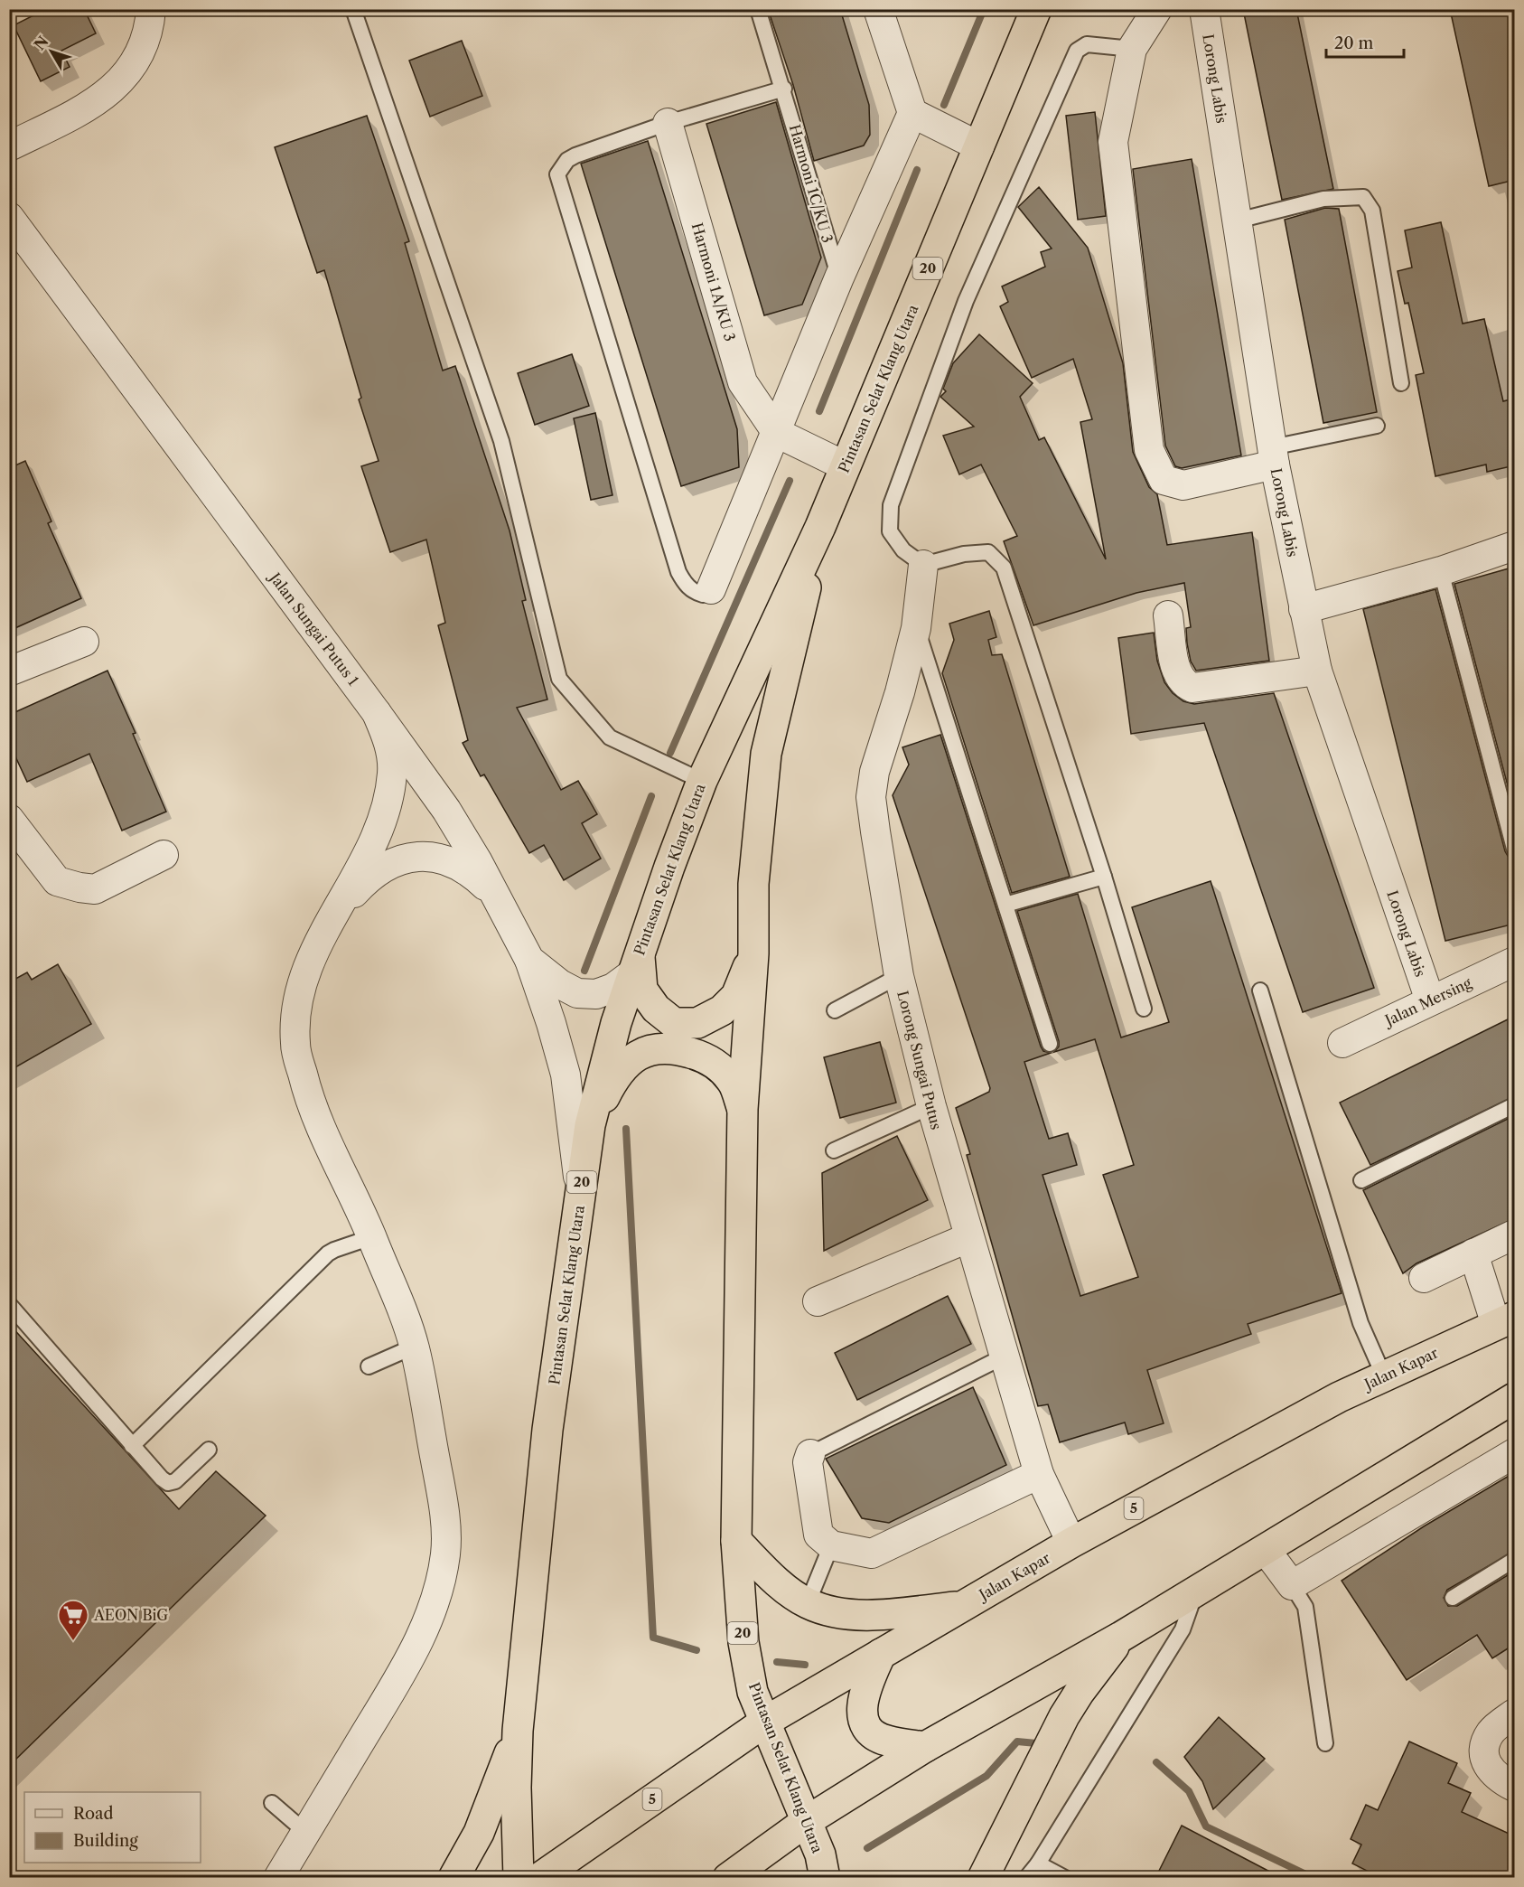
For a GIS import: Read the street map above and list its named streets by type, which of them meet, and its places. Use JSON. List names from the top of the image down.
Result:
{
  "streets": {
    "highway": [
      "20",
      "Pintasan Selat Klang Utara",
      "Jalan Kapar",
      "5"
    ],
    "street": [
      "Lorong Labis",
      "Harmoni 1A/KU 3",
      "Jalan Sungai Putus 1",
      "Jalan Mersing",
      "Lorong Sungai Putus"
    ],
    "lane": ["Harmoni 1C/KU 3"]
  },
  "crossings": [
    ["Lorong Labis", "Jalan Mersing"],
    ["Pintasan Selat Klang Utara", "Jalan Sungai Putus 1"],
    ["Pintasan Selat Klang Utara", "Jalan Kapar"],
    ["Lorong Sungai Putus", "Jalan Kapar"]
  ],
  "places": {
    "supermarket": ["AEON BiG"]
  },
  "legend": ["Road", "Building"],
  "scale_bar": "20 m",
  "north": "top left"
}
